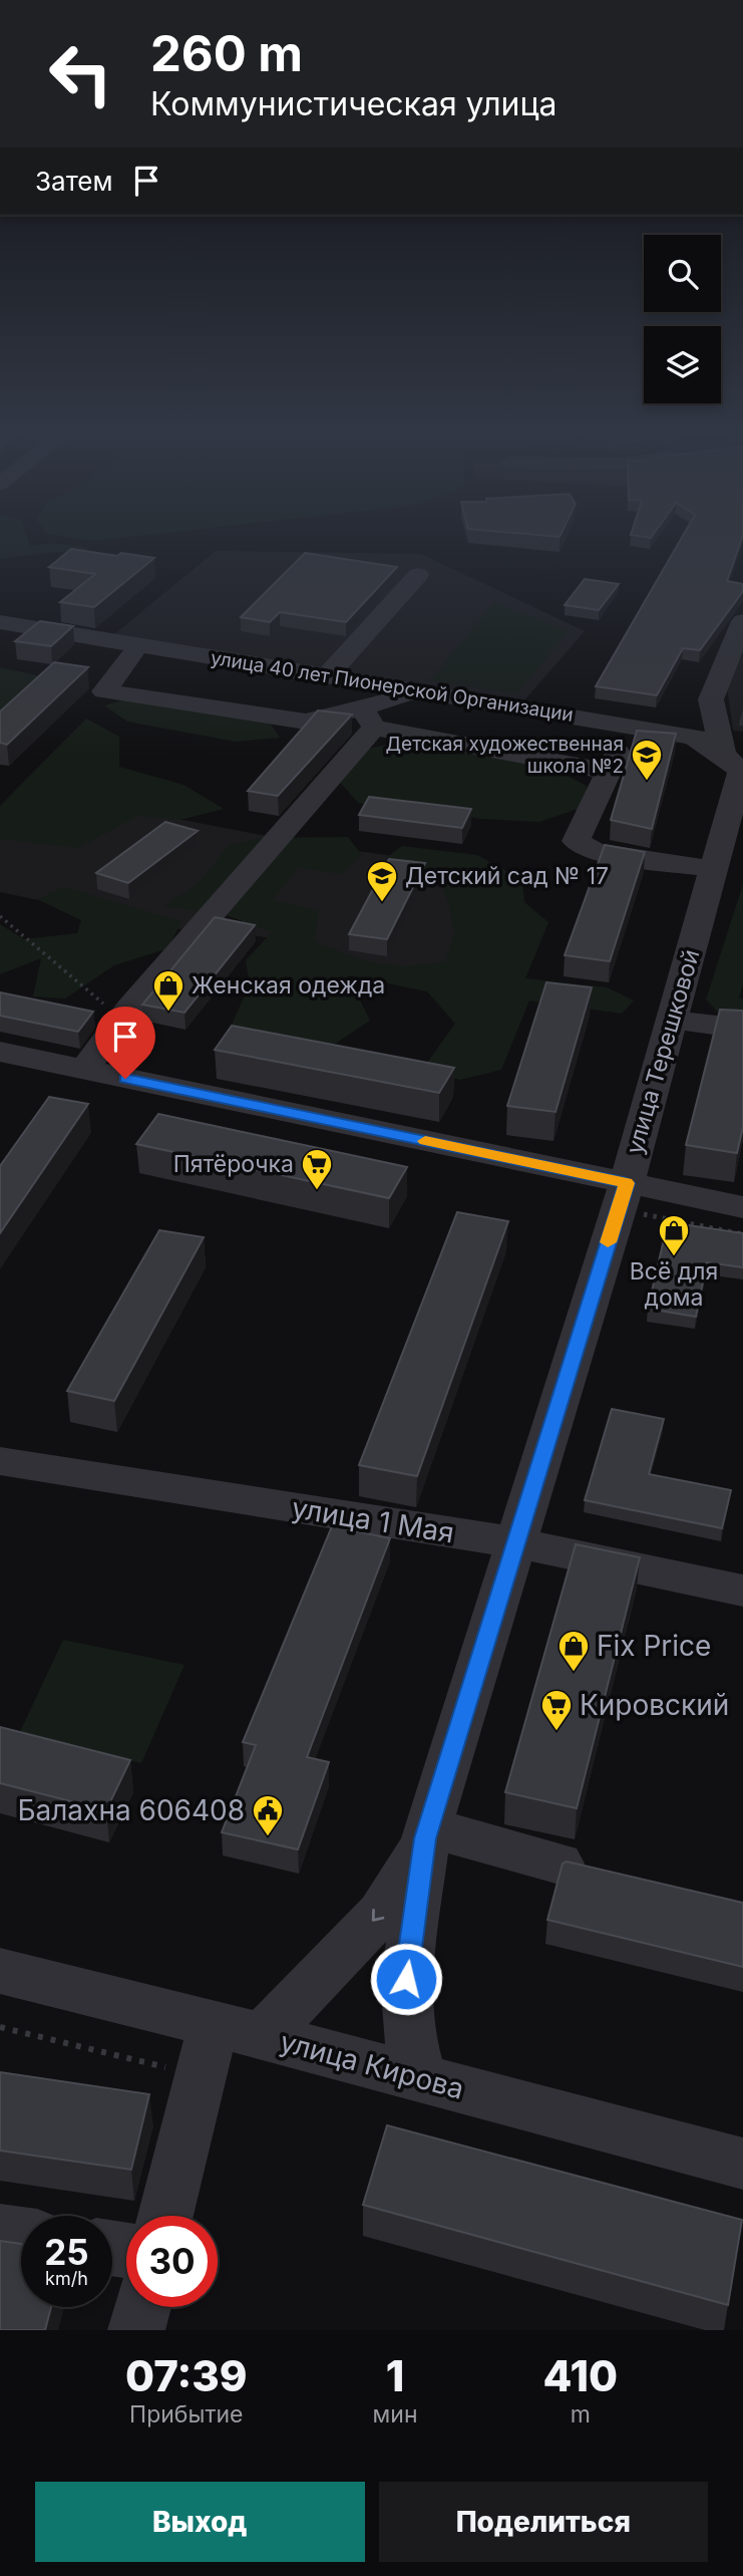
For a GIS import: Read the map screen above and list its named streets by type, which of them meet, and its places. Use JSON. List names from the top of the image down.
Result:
{
  "streets": {
    "street": [
      "улица 40 лет Пионерской Организации",
      "улица Терешковой",
      "улица 1 Мая",
      "улица Кирова"
    ]
  },
  "crossings": [
    ["улица 40 лет Пионерской Организации", "улица Терешковой"],
    ["улица Терешковой", "улица 1 Мая"],
    ["улица Терешковой", "улица Кирова"]
  ],
  "places": {
    "school or university": ["Детская художественная школа №2", "Детский сад № 17"],
    "shop": ["Женская одежда", "Всё для дома", "Fix Price"],
    "supermarket": ["Пятёрочка", "Кировский"],
    "public building": ["Балахна 606408"]
  },
  "page": {
    "turn": ["260 m", "Коммунистическая улица"],
    "then": "Затем",
    "speed": "25 km/h",
    "limit": "30",
    "eta": [
      "07:39",
      "Прибытие",
      "1",
      "мин",
      "410",
      "m"
    ],
    "buttons": ["Выход", "Поделиться"]
  }
}
